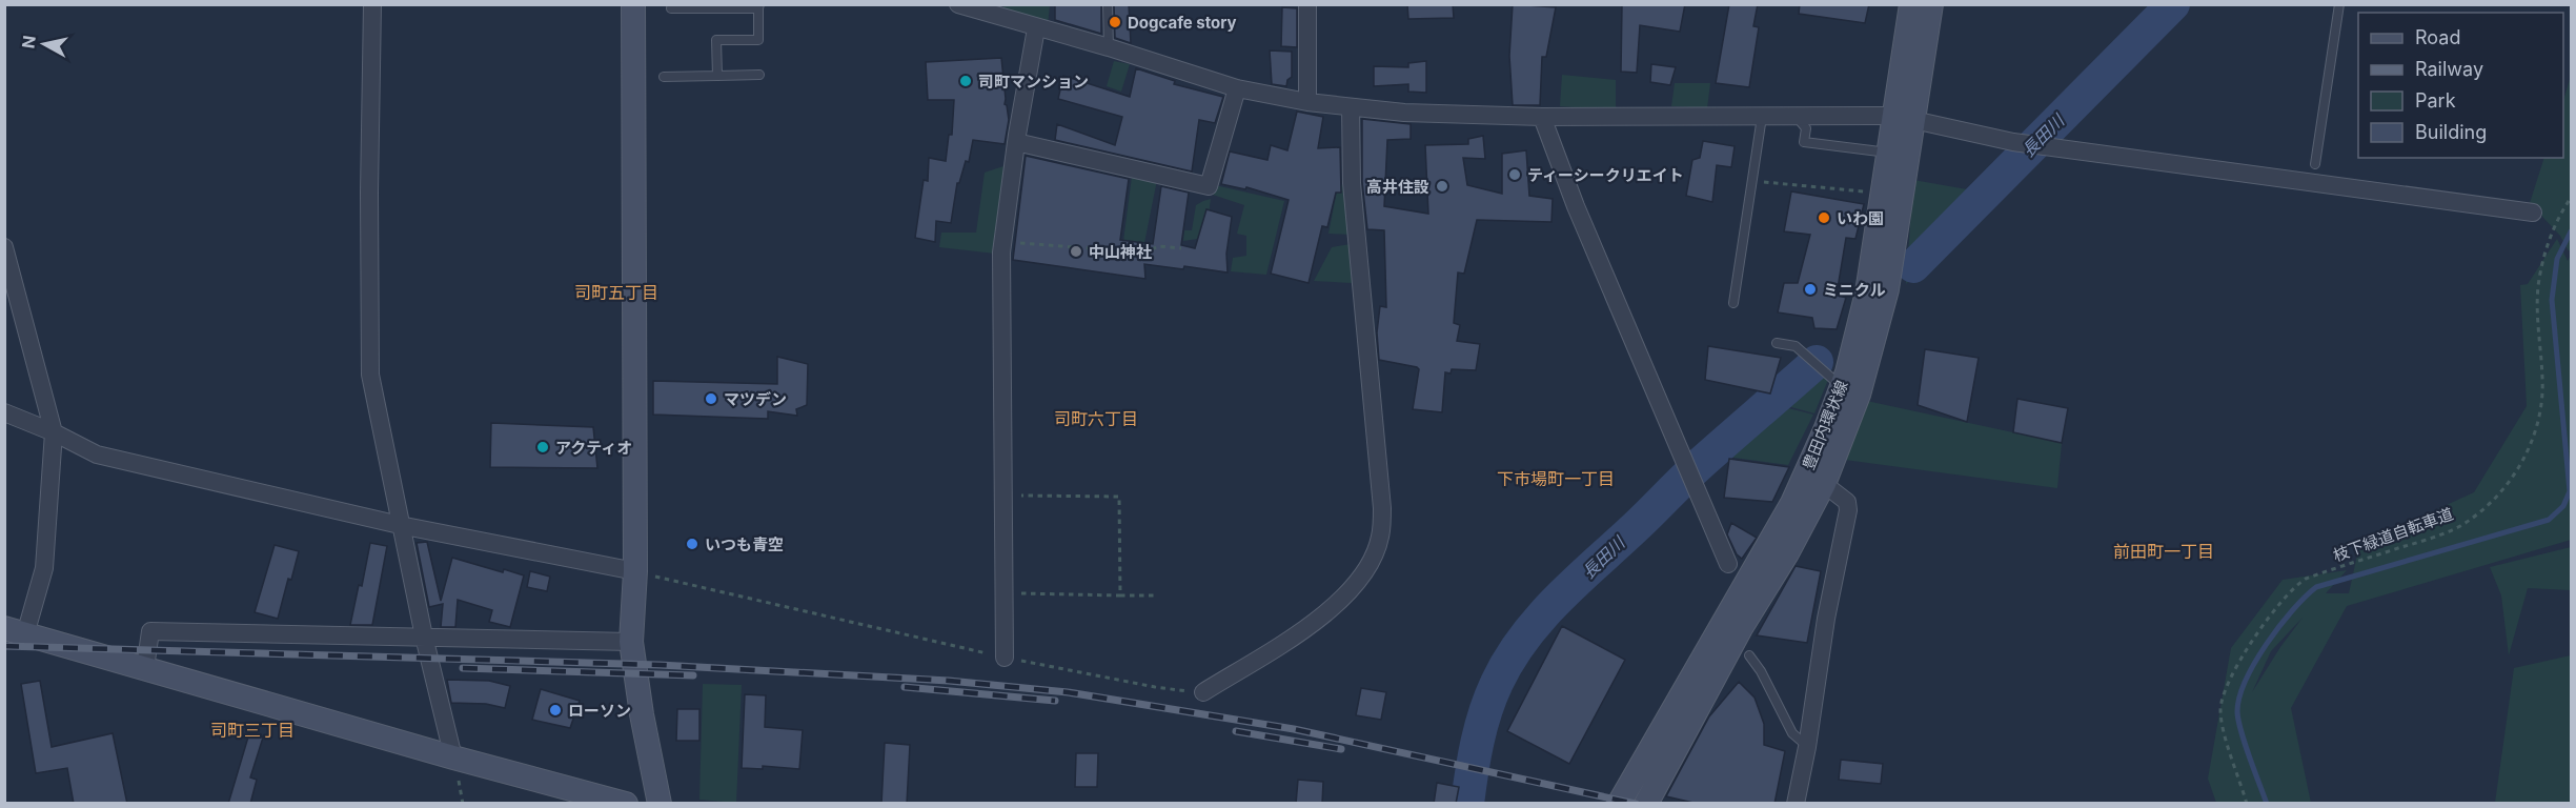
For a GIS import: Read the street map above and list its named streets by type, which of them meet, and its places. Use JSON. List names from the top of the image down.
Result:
{
  "streets": {
    "street": ["豊田内環状線"],
    "path": ["枝下緑道自転車道"]
  },
  "districts": [
    "司町五丁目",
    "司町六丁目",
    "下市場町一丁目",
    "前田町一丁目",
    "司町三丁目"
  ],
  "water": ["長田川"],
  "places": [
    "Dogcafe story",
    "司町マンション",
    "ティーシークリエイト",
    "高井住設",
    "いわ園",
    "中山神社",
    "ミニクル",
    "マツデン",
    "アクティオ",
    "いつも青空",
    "ローソン"
  ],
  "legend": [
    "Road",
    "Railway",
    "Park",
    "Building"
  ],
  "north": "left"
}
